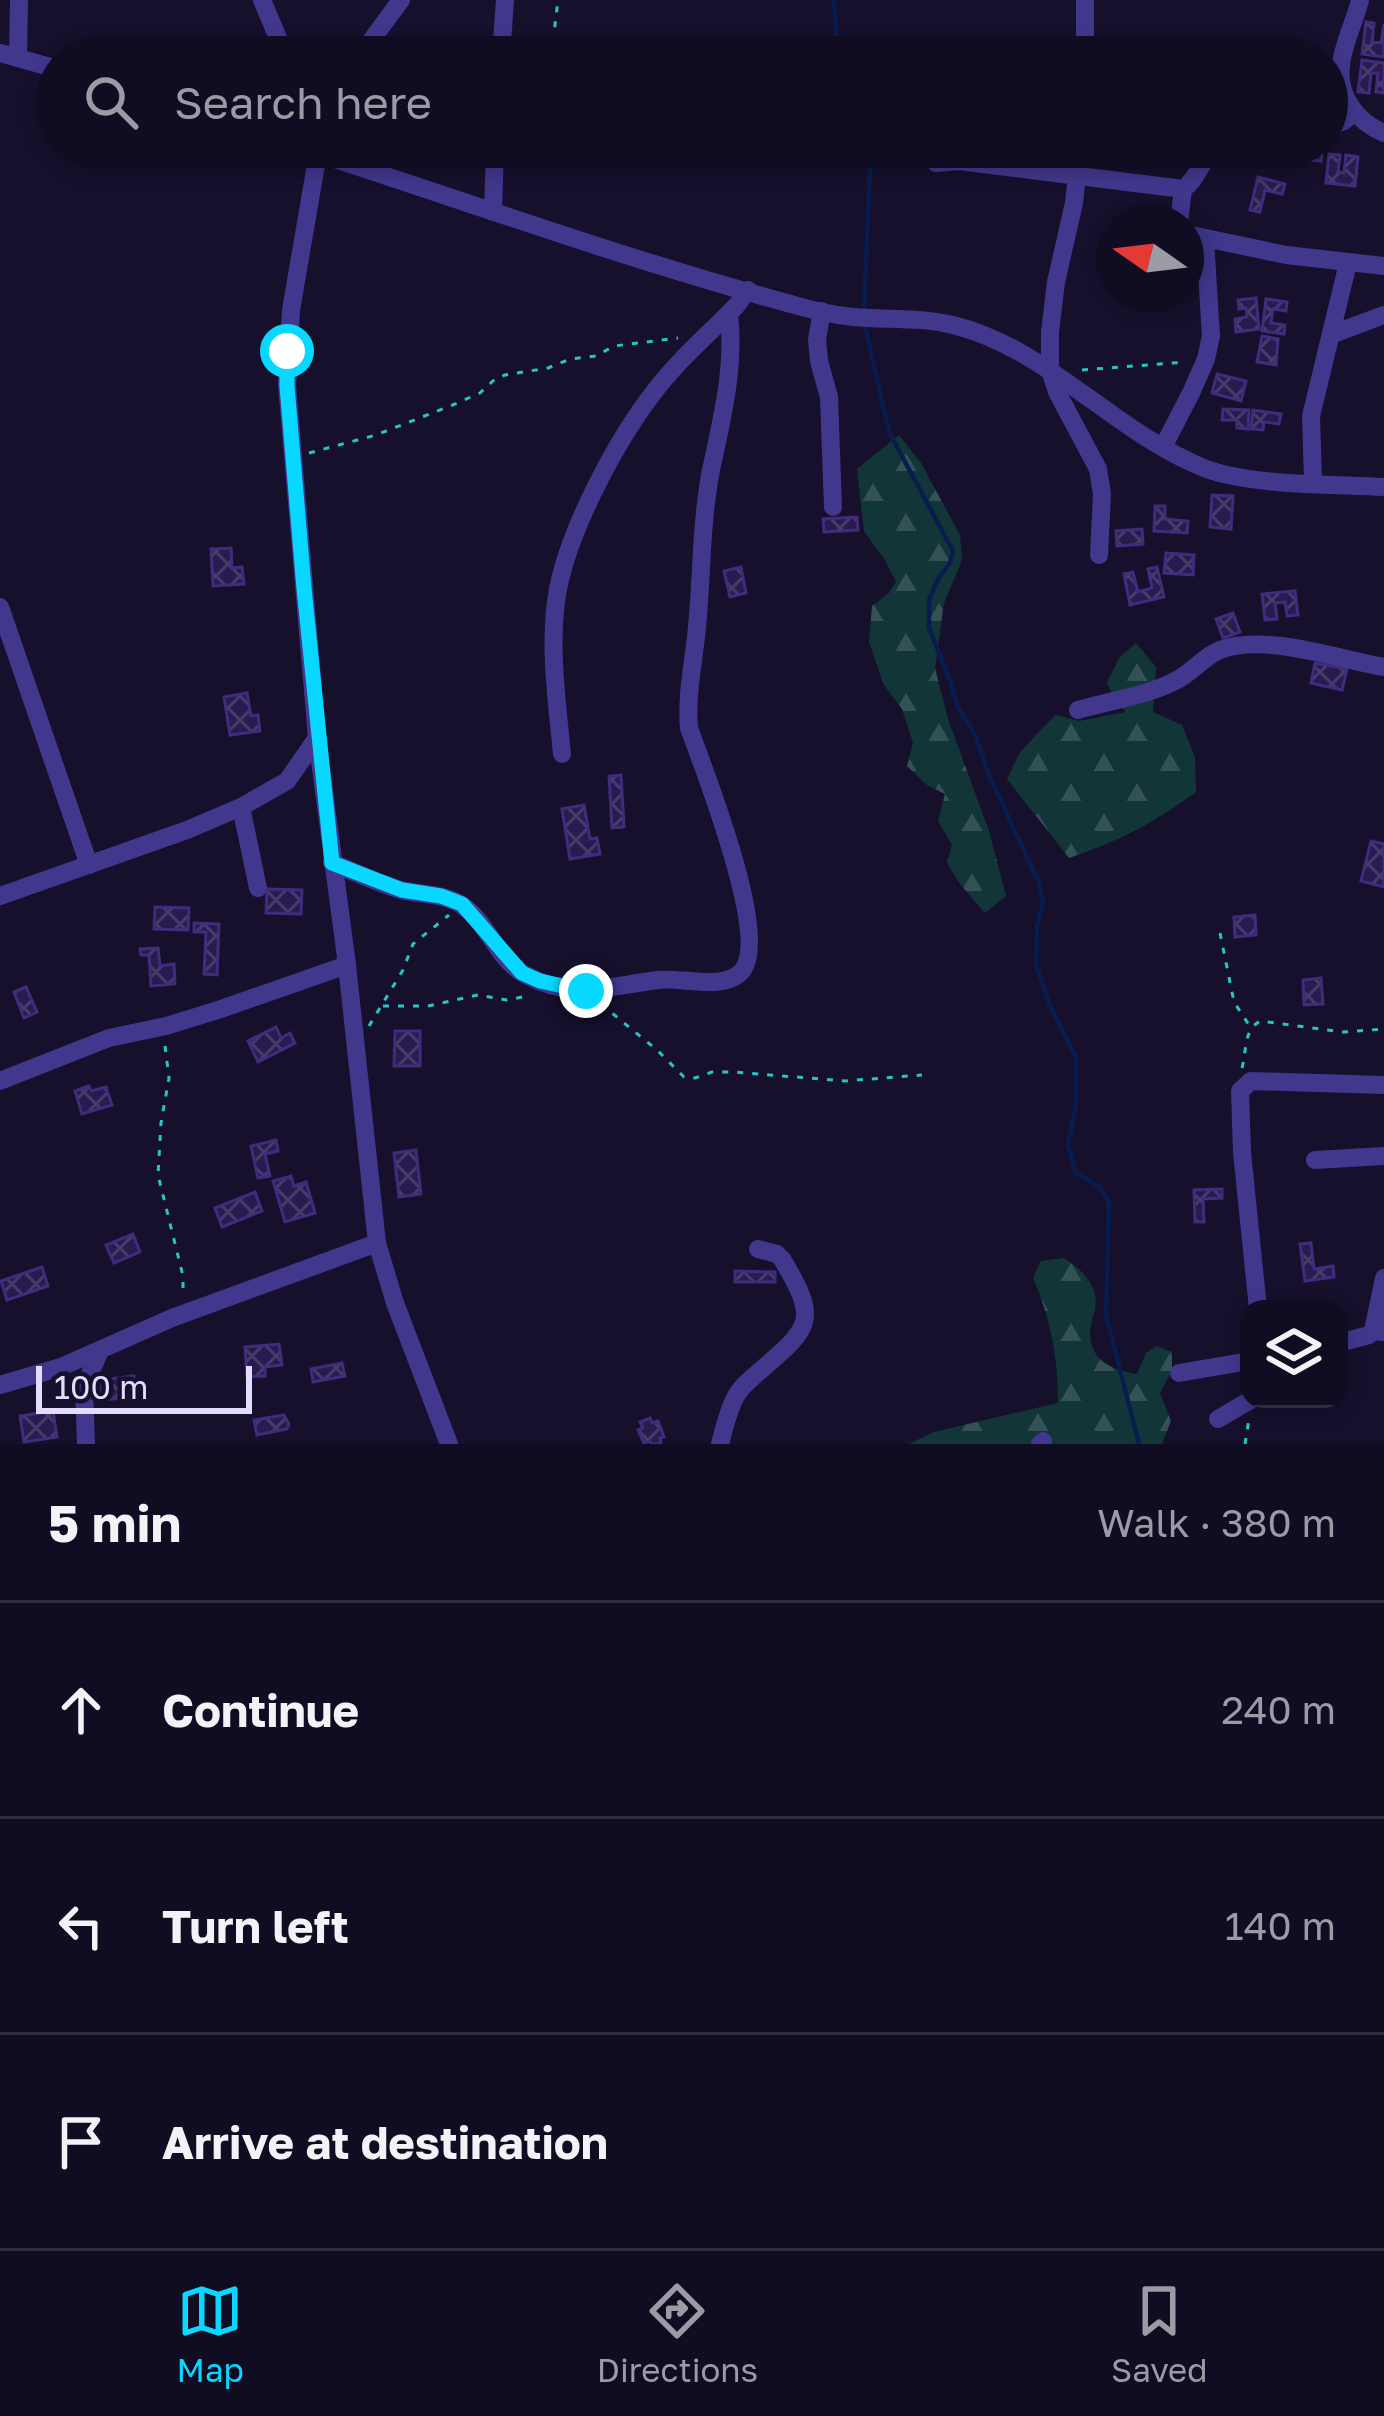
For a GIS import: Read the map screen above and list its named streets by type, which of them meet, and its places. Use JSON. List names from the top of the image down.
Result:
{
  "scale_bar": "100 m",
  "north": "left",
  "page": {
    "search": "Search here",
    "scale": "100 m",
    "heading": ["5 min", "Walk · 380 m"],
    "list": [
      ["Continue", "240 m"],
      ["Turn left", "140 m"],
      "Arrive at destination"
    ],
    "nav": ["Map", "Directions", "Saved"]
  }
}
